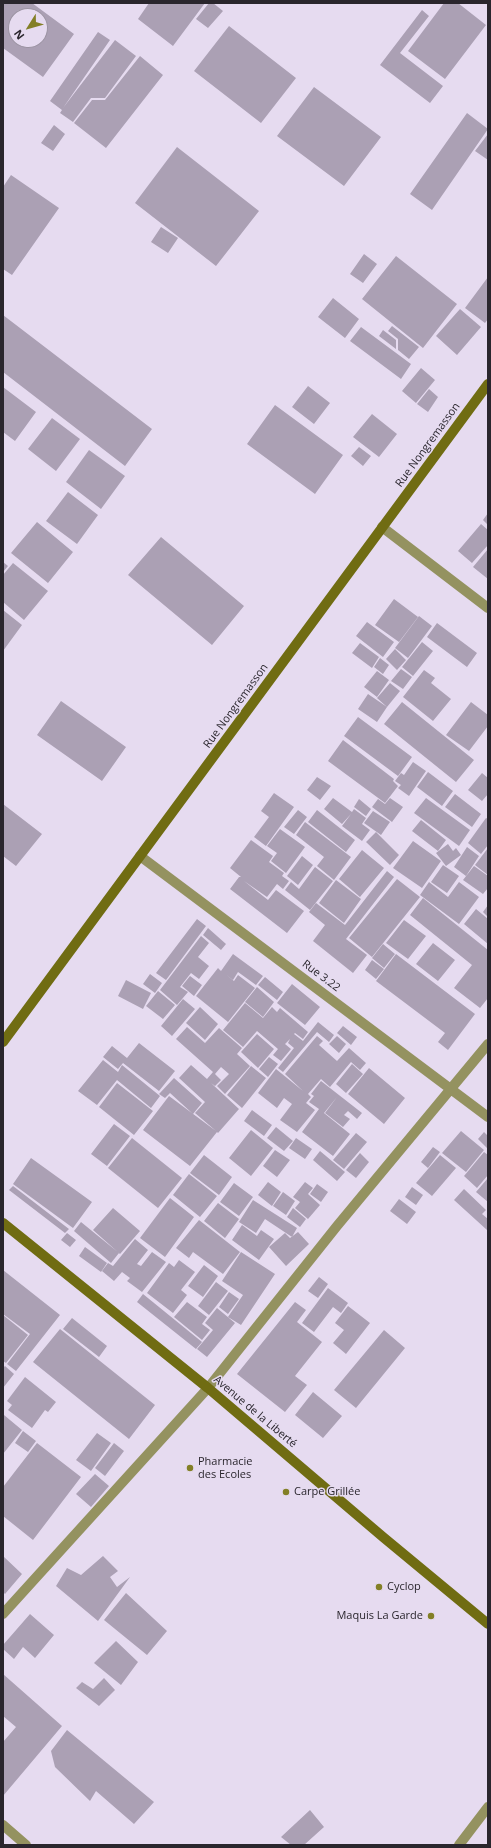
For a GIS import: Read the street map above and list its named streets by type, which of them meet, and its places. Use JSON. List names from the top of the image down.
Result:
{
  "streets": {
    "street": ["Rue Nongremasson", "Rue 3.22", "Avenue de la Liberté"]
  },
  "crossings": [
    ["Rue Nongremasson", "Rue 3.22"]
  ],
  "places": [
    "Pharmacie des Ecoles",
    "Carpe Grillée",
    "Cyclop",
    "Maquis La Garde"
  ],
  "north": "bottom left"
}
